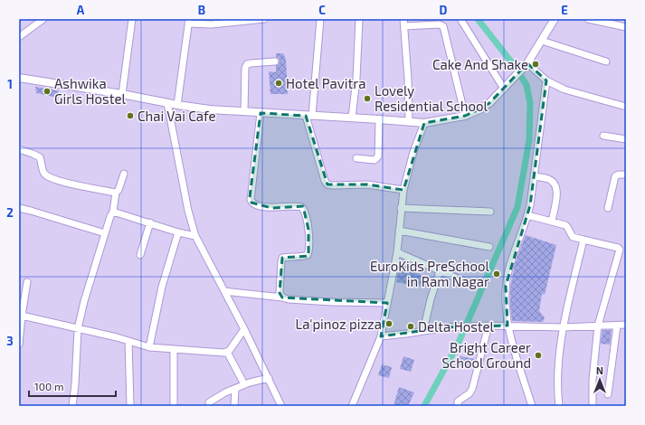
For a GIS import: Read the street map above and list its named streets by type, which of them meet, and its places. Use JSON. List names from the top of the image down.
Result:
{
  "places": [
    "Cake And Shake",
    "Hotel Pavitra",
    "Ashwika Girls Hostel",
    "Lovely Residential School",
    "Chai Vai Cafe",
    "EuroKids PreSchool in Ram Nagar",
    "La'pinoz pizza",
    "Delta Hostel",
    "Bright Career School Ground"
  ],
  "scale_bar": "100 m",
  "north": "top",
  "grid": {
    "columns": [
      "A",
      "B",
      "C",
      "D",
      "E"
    ],
    "rows": ["1", "2", "3"]
  }
}
